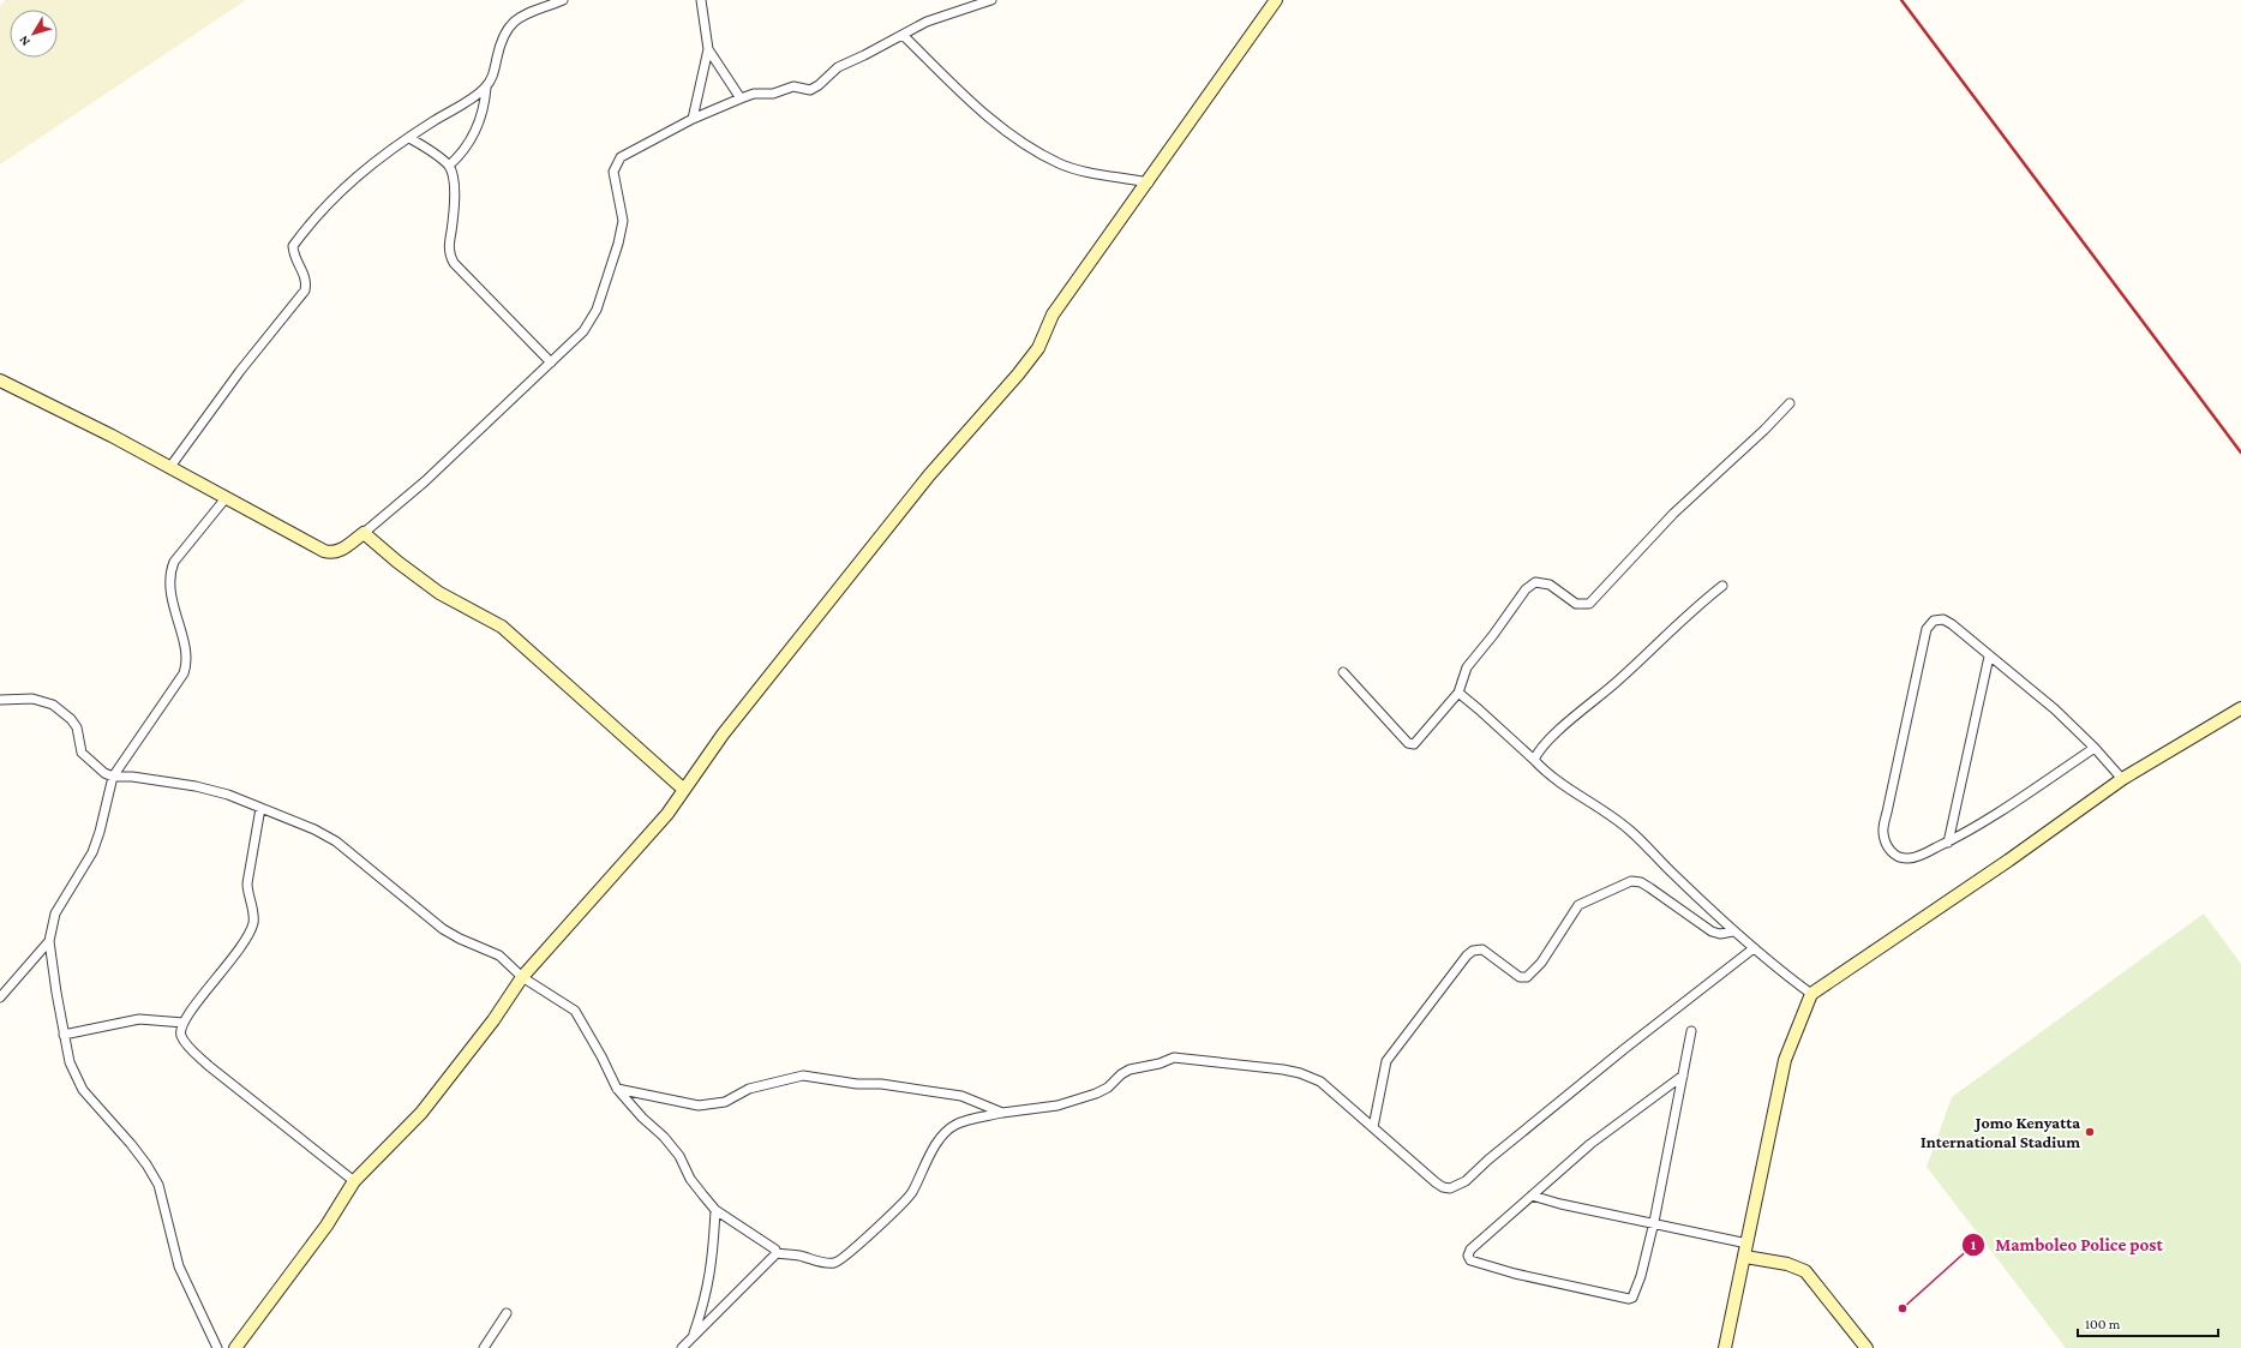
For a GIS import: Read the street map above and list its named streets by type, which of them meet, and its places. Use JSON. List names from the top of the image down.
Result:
{
  "places": ["Jomo Kenyatta International Stadium", "Mamboleo Police post"],
  "scale_bar": "100 m",
  "north": "bottom left"
}
